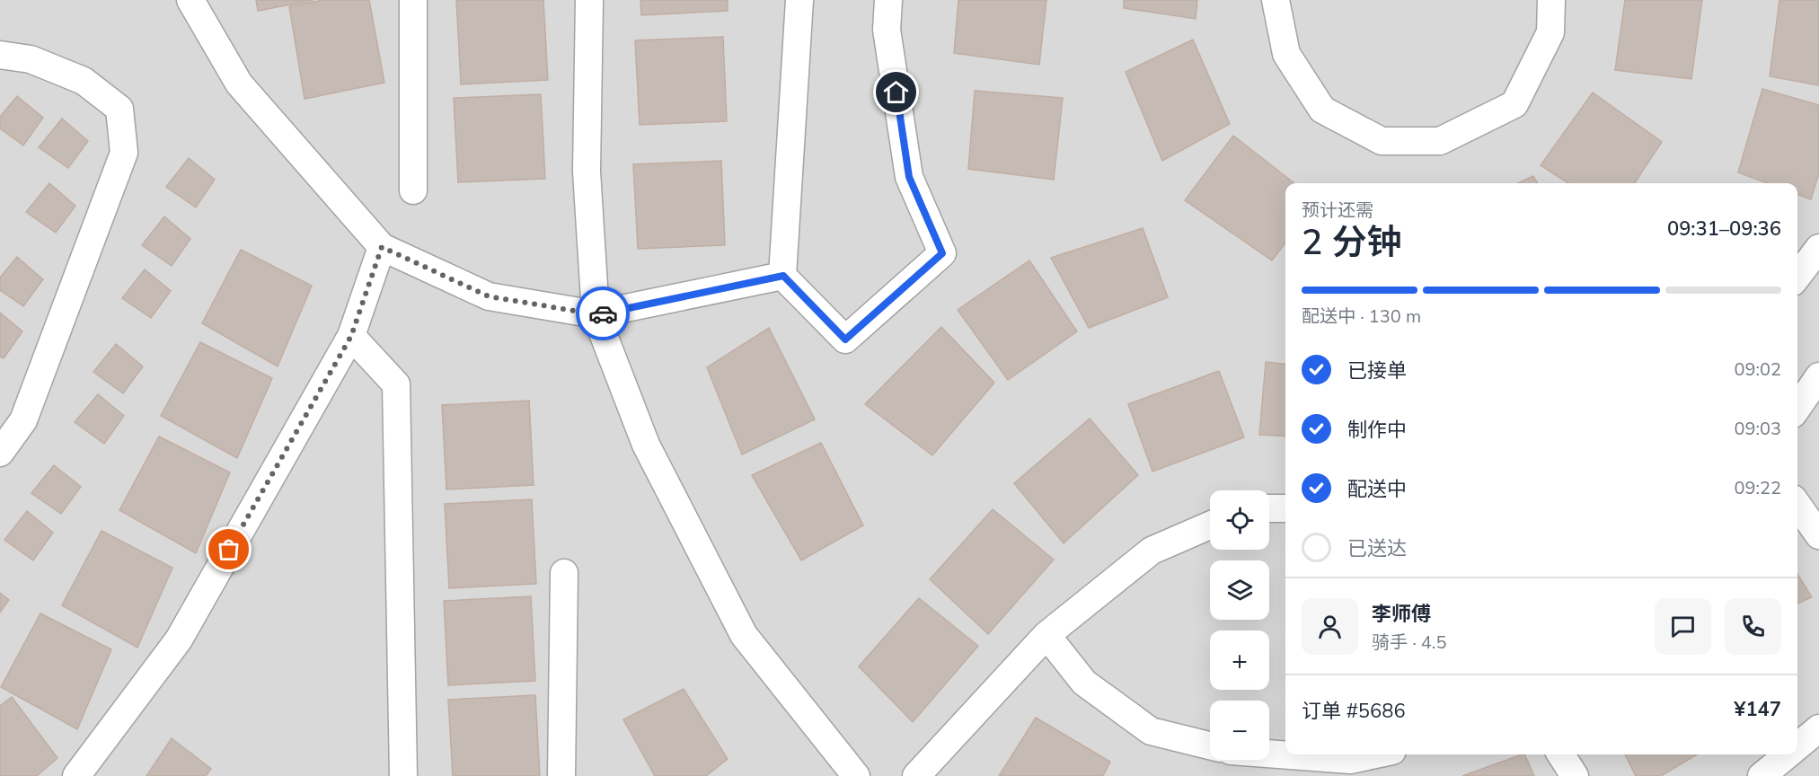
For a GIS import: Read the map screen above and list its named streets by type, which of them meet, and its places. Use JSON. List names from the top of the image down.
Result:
{
  "page": {
    "heading": ["2 分钟", "预计还需", "09:31–09:36"],
    "panel": [
      "李师傅",
      "骑手 · 4.5",
      "订单 #5686",
      "¥147"
    ],
    "bar": "配送中 · 130 m",
    "list": [
      ["已接单", "09:02"],
      ["制作中", "09:03"],
      ["配送中", "09:22"],
      "已送达"
    ],
    "map_buttons": ["+", "−"]
  }
}
